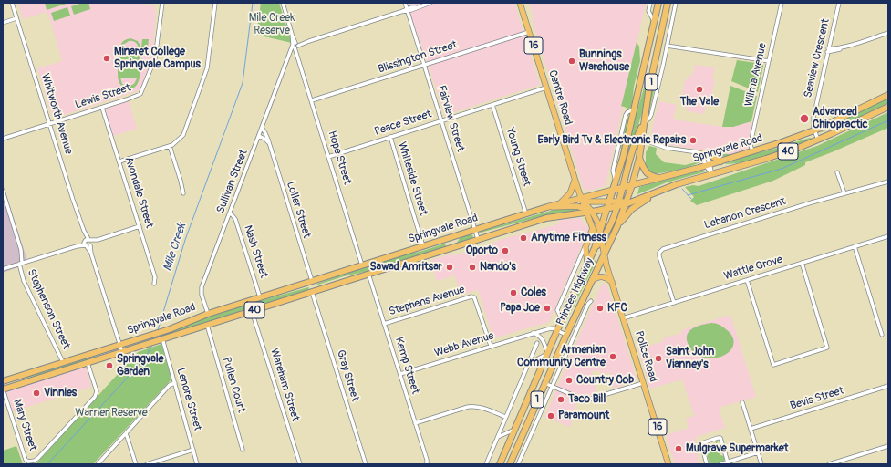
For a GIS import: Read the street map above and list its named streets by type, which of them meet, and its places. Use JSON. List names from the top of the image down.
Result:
{
  "streets": {
    "highway": [
      "1",
      "Springvale Road",
      "40",
      "Princes Highway"
    ],
    "main road": ["16", "Centre Road", "Police Road"],
    "street": [
      "Blissington Street",
      "Seaview Crescent",
      "Wilma Avenue",
      "Lewis Street",
      "Whitworth Avenue",
      "Fairview Street",
      "Peace Street",
      "Young Street",
      "Hope Street",
      "Whiteside Street",
      "Sullivan Street",
      "Avondale Street",
      "Loller Street",
      "Lebanon Crescent",
      "Nash Street",
      "Wattle Grove",
      "Stephens Avenue",
      "Stephenson Street",
      "Webb Avenue",
      "Kemp Street",
      "Gray Street",
      "Pullen Court",
      "Wareham Street",
      "Bevis Street",
      "Lenore Street",
      "Mary Street"
    ]
  },
  "crossings": [
    ["Blissington Street", "Centre Road"],
    ["Blissington Street", "Fairview Street"],
    ["Blissington Street", "Hope Street"],
    ["Seaview Crescent", "Springvale Road"],
    ["Wilma Avenue", "Springvale Road"],
    ["Lewis Street", "Whitworth Avenue"],
    ["Lewis Street", "Avondale Street"],
    ["Centre Road", "Peace Street"],
    ["Centre Road", "Springvale Road"],
    ["Centre Road", "Princes Highway"],
    ["Centre Road", "Police Road"],
    ["Whitworth Avenue", "Springvale Road"],
    ["Fairview Street", "Peace Street"],
    ["Fairview Street", "Springvale Road"],
    ["Peace Street", "Young Street"],
    ["Peace Street", "Hope Street"],
    ["Peace Street", "Whiteside Street"],
    ["Springvale Road", "Young Street"],
    ["Springvale Road", "Hope Street"],
    ["Springvale Road", "Whiteside Street"],
    ["Springvale Road", "Sullivan Street"],
    ["Springvale Road", "Loller Street"],
    ["Springvale Road", "Nash Street"],
    ["Springvale Road", "Princes Highway"],
    ["Springvale Road", "Stephenson Street"],
    ["Springvale Road", "Kemp Street"],
    ["Springvale Road", "Gray Street"],
    ["Springvale Road", "Pullen Court"],
    ["Springvale Road", "Wareham Street"],
    ["Springvale Road", "Lenore Street"],
    ["Springvale Road", "Mary Street"],
    ["Hope Street", "Sullivan Street"],
    ["Sullivan Street", "Loller Street"],
    ["Sullivan Street", "Nash Street"],
    ["Lebanon Crescent", "Wattle Grove"],
    ["Wattle Grove", "Police Road"],
    ["Princes Highway", "Webb Avenue"],
    ["Princes Highway", "Police Road"],
    ["Stephens Avenue", "Webb Avenue"],
    ["Stephens Avenue", "Kemp Street"],
    ["Webb Avenue", "Kemp Street"]
  ],
  "water": ["Mile Creek"],
  "parks": ["Mile Creek Reserve", "Warner Reserve"],
  "places": [
    "Minaret College Springvale Campus",
    "Bunnings Warehouse",
    "The Vale",
    "Advanced Chiropractic",
    "Early Bird Tv & Electronic Repairs",
    "Anytime Fitness",
    "Oporto",
    "Sawad Amritsar",
    "Nando's",
    "Coles",
    "Papa Joe",
    "KFC",
    "Armenian Community Centre",
    "Saint John Vianney's",
    "Springvale Garden",
    "Country Cob",
    "Vinnies",
    "Taco Bill",
    "Paramount",
    "Mulgrave Supermarket"
  ]
}
